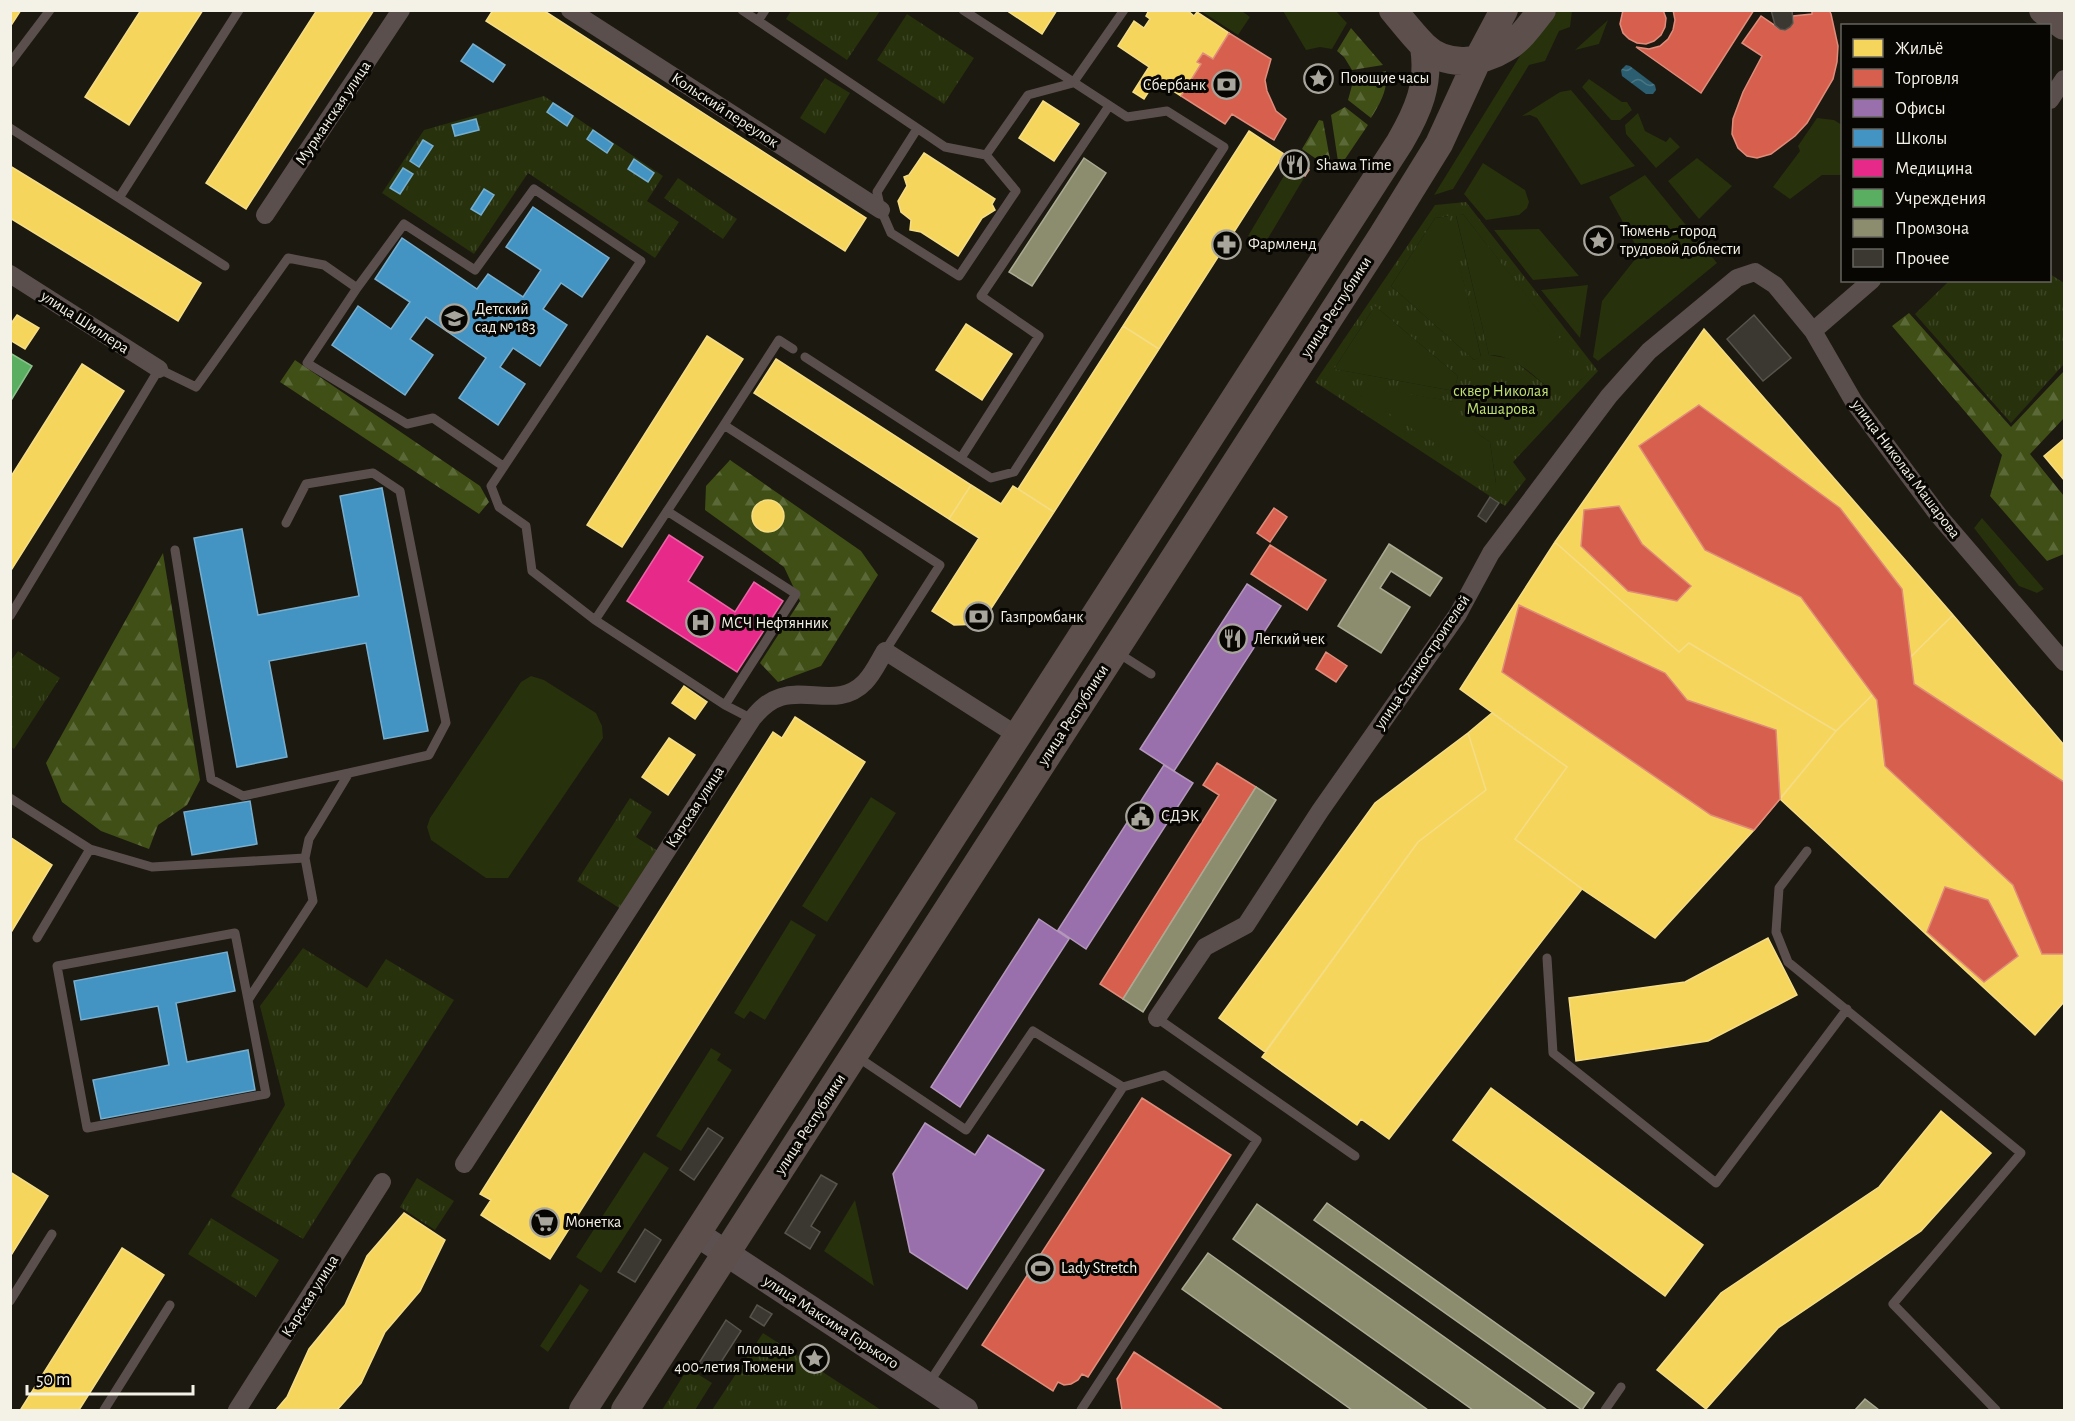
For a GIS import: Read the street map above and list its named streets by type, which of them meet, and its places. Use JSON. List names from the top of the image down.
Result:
{
  "streets": {
    "main road": ["улица Республики"],
    "street": [
      "Кольский переулок",
      "Мурманская улица",
      "улица Шиллера",
      "улица Николая Машарова",
      "улица Станкостроителей",
      "Карская улица",
      "улица Максима Горького"
    ]
  },
  "crossings": [
    ["улица Республики", "улица Максима Горького"],
    ["улица Николая Машарова", "улица Станкостроителей"]
  ],
  "parks": ["сквер Николая Машарова"],
  "places": {
    "place": ["Поющие часы", "Тюмень - город трудовой доблести", "площадь 400-летия Тюмени"],
    "bank": ["Сбербанк", "Газпромбанк"],
    "restaurant": ["Shawa Time", "Легкий чек"],
    "pharmacy": ["Фармленд"],
    "school or university": ["Детский сад № 183"],
    "hospital": ["МСЧ Нефтянник"],
    "public building": ["СДЭК"],
    "supermarket": ["Монетка"],
    "sports": ["Lady Stretch"]
  },
  "legend": [
    "Жильё",
    "Торговля",
    "Офисы",
    "Школы",
    "Медицина",
    "Учреждения",
    "Промзона",
    "Прочее"
  ],
  "scale_bar": "50 m"
}
